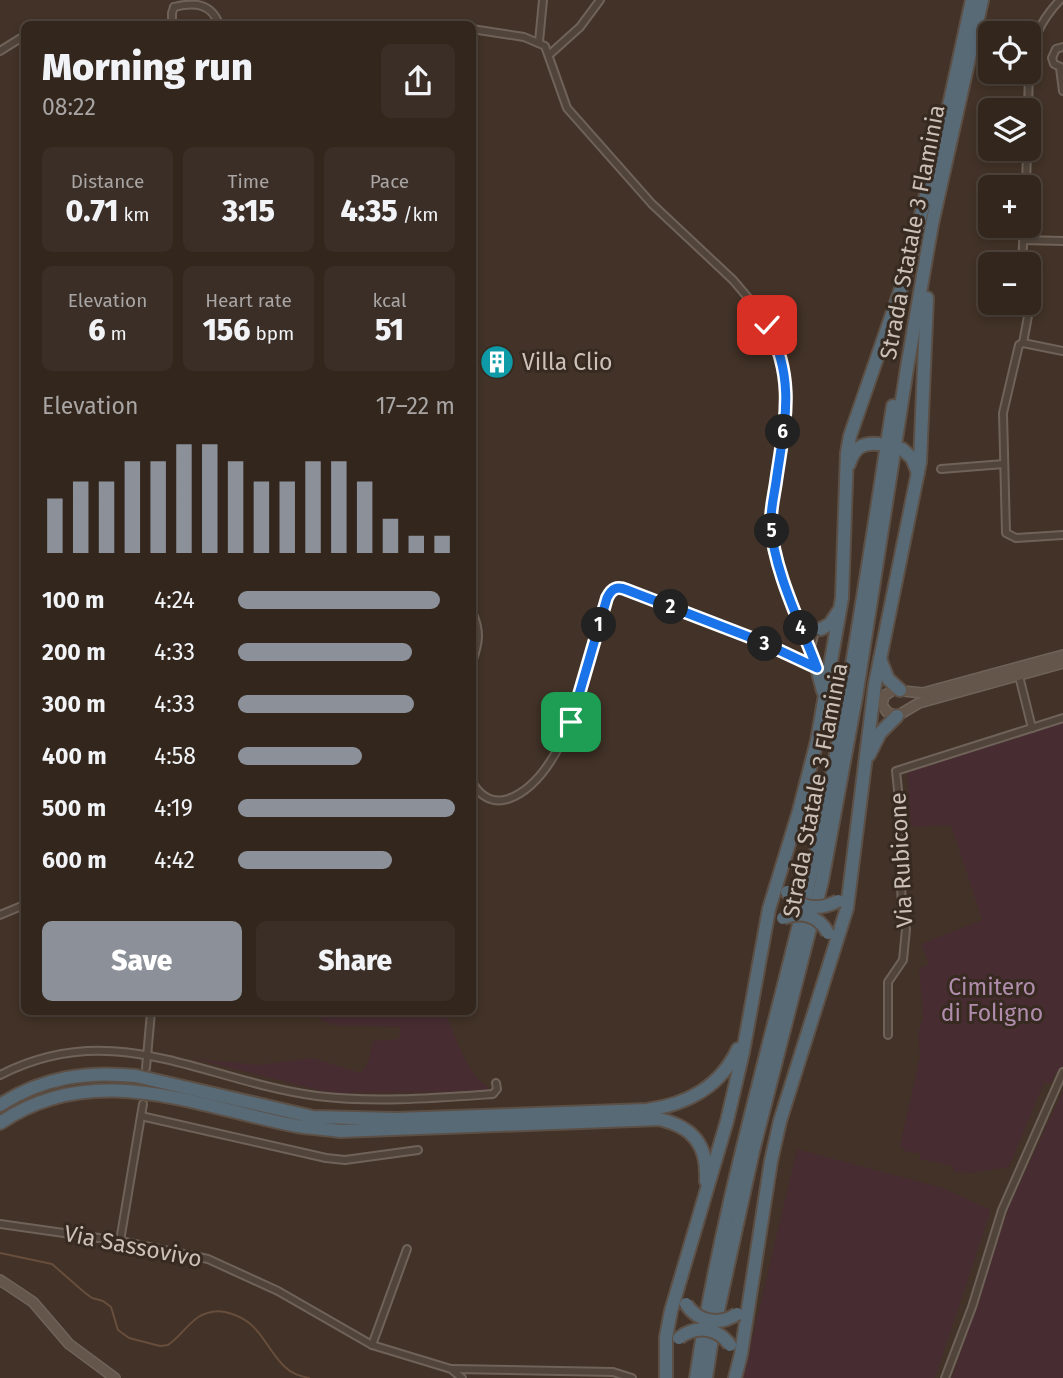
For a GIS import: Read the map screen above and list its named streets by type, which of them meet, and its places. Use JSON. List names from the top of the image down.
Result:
{
  "streets": {
    "highway": ["Strada Statale 3 Flaminia"],
    "street": ["Via Rubicone", "Via Sassovivo"]
  },
  "parks": ["Cimitero di Foligno"],
  "places": {
    "building": ["Villa Clio"]
  },
  "page": {
    "map_buttons": ["+", "−"],
    "heading": ["Morning run", "08:22"],
    "stats": [
      ["Distance", "0.71 km"],
      ["Time", "3:15"],
      ["Pace", "4:35 /km"],
      ["Elevation", "6 m"],
      ["Heart rate", "156 bpm"],
      ["kcal", "51"]
    ],
    "chart": ["Elevation", "17–22 m"],
    "pins": [
      "6",
      "5",
      "2",
      "1",
      "4",
      "3"
    ],
    "list": [
      {
        "name": "100 m",
        "note": "4:24"
      },
      {
        "name": "200 m",
        "note": "4:33"
      },
      {
        "name": "300 m",
        "note": "4:33"
      },
      {
        "name": "400 m",
        "note": "4:58"
      },
      {
        "name": "500 m",
        "note": "4:19"
      },
      {
        "name": "600 m",
        "note": "4:42"
      }
    ],
    "buttons": ["Save", "Share"]
  }
}
